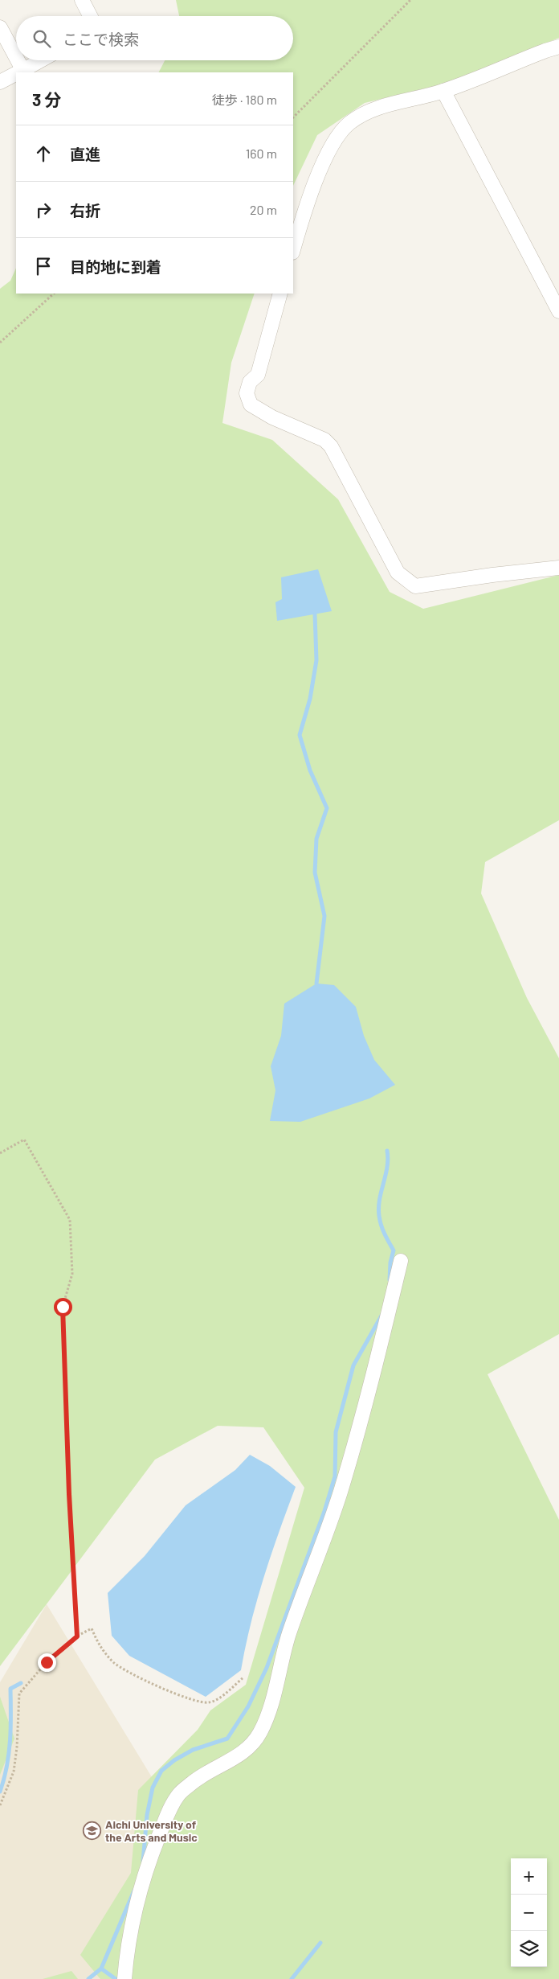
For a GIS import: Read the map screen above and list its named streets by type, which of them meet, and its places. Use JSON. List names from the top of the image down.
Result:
{
  "places": {
    "school or university": ["Aichi University of the Arts and Music"]
  },
  "page": {
    "search": "ここで検索",
    "heading": ["3 分", "徒歩 · 180 m"],
    "list": [
      ["直進", "160 m"],
      ["右折", "20 m"],
      "目的地に到着"
    ],
    "map_buttons": ["+", "−"]
  }
}
